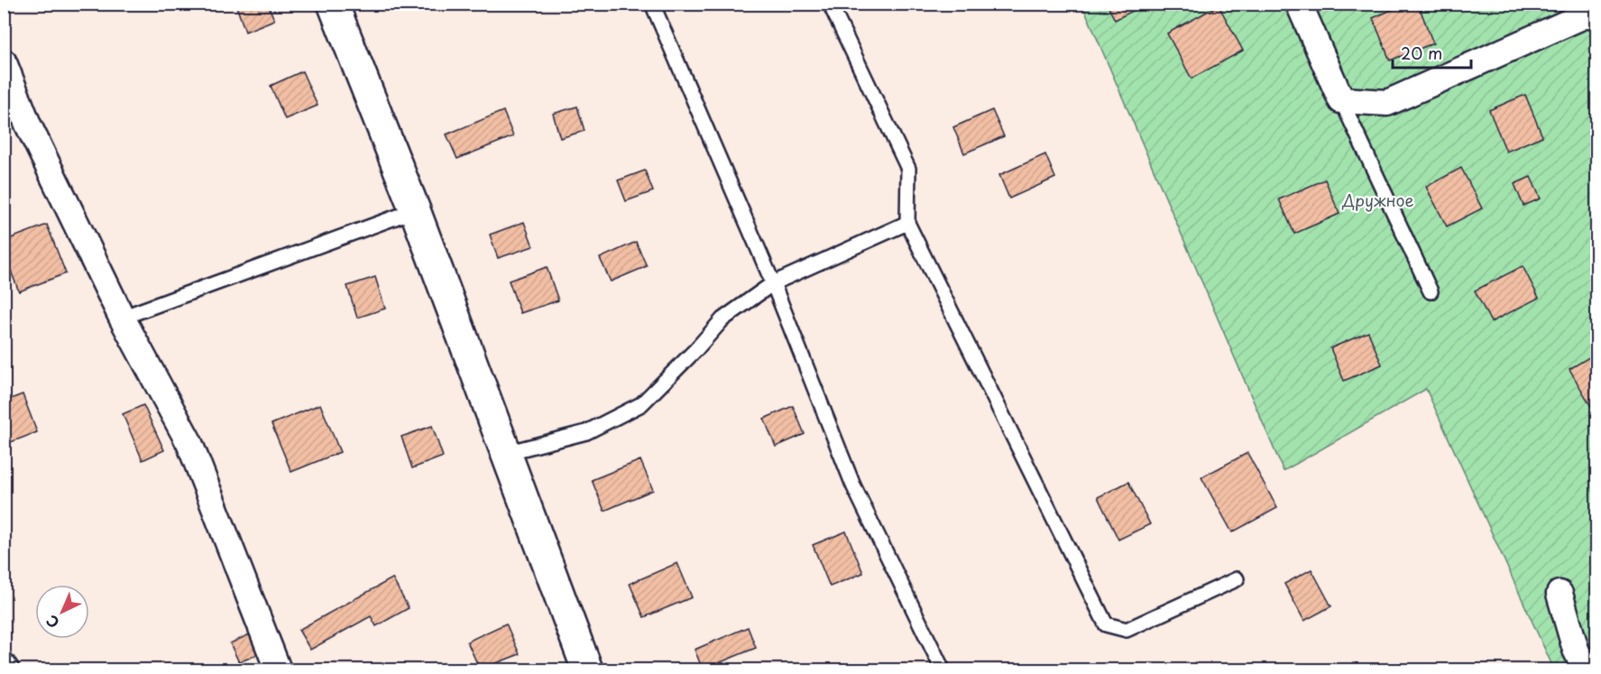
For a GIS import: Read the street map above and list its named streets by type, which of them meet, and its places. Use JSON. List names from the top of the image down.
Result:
{
  "parks": ["Дружное"],
  "scale_bar": "20 m",
  "north": "bottom left"
}
